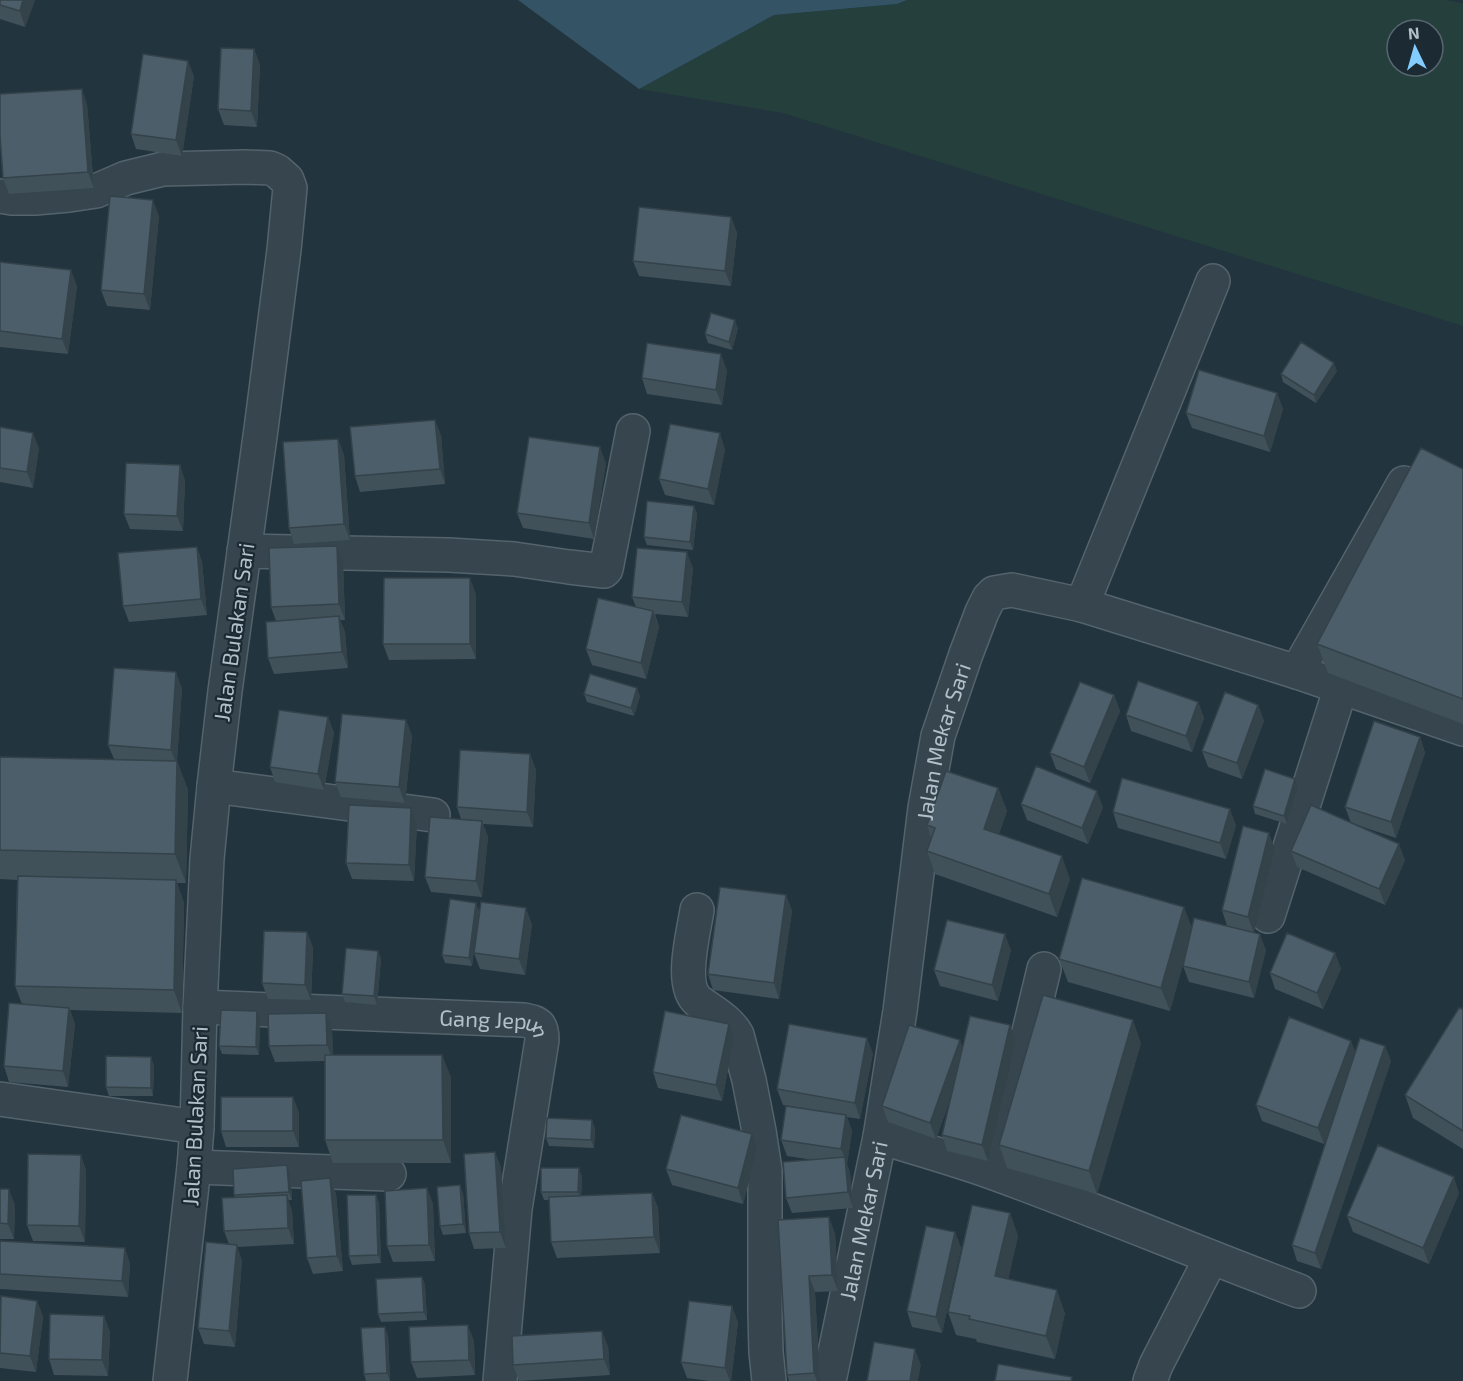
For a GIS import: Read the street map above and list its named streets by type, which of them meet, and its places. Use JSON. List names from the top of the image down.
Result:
{
  "streets": {
    "street": ["Jalan Bulakan Sari", "Jalan Mekar Sari", "Gang Jepun"]
  },
  "crossings": [
    ["Jalan Bulakan Sari", "Gang Jepun"]
  ],
  "north": "top"
}
